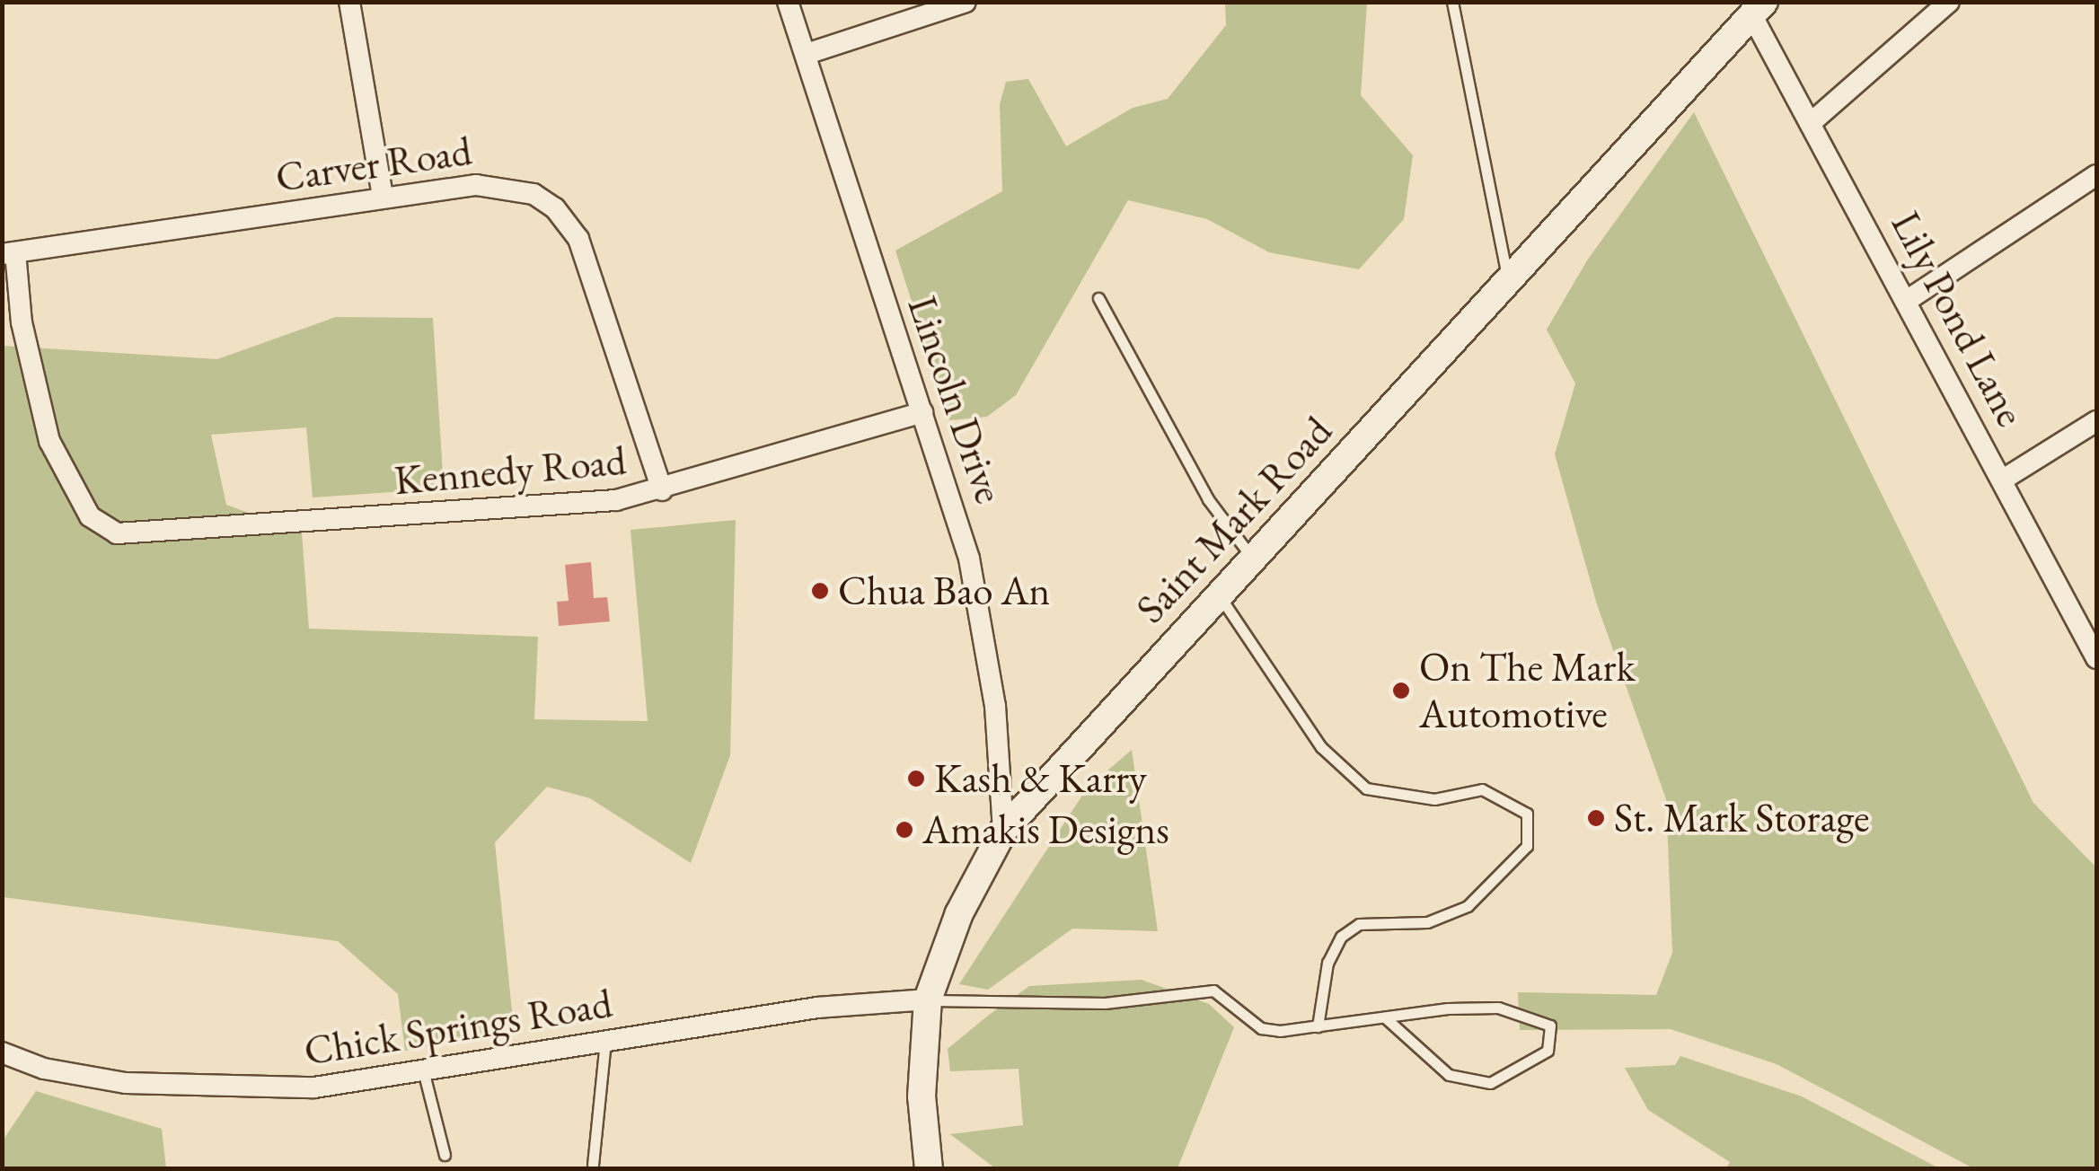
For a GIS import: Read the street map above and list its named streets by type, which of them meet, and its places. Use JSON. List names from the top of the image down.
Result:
{
  "streets": {
    "street": [
      "Carver Road",
      "Lily Pond Lane",
      "Lincoln Drive",
      "Kennedy Road",
      "Saint Mark Road",
      "Chick Springs Road"
    ]
  },
  "crossings": [
    ["Carver Road", "Kennedy Road"],
    ["Lily Pond Lane", "Saint Mark Road"],
    ["Lincoln Drive", "Kennedy Road"],
    ["Lincoln Drive", "Saint Mark Road"],
    ["Saint Mark Road", "Chick Springs Road"]
  ],
  "places": [
    "Chua Bao An",
    "On The Mark Automotive",
    "Kash & Karry",
    "St. Mark Storage",
    "Amakis Designs"
  ]
}
